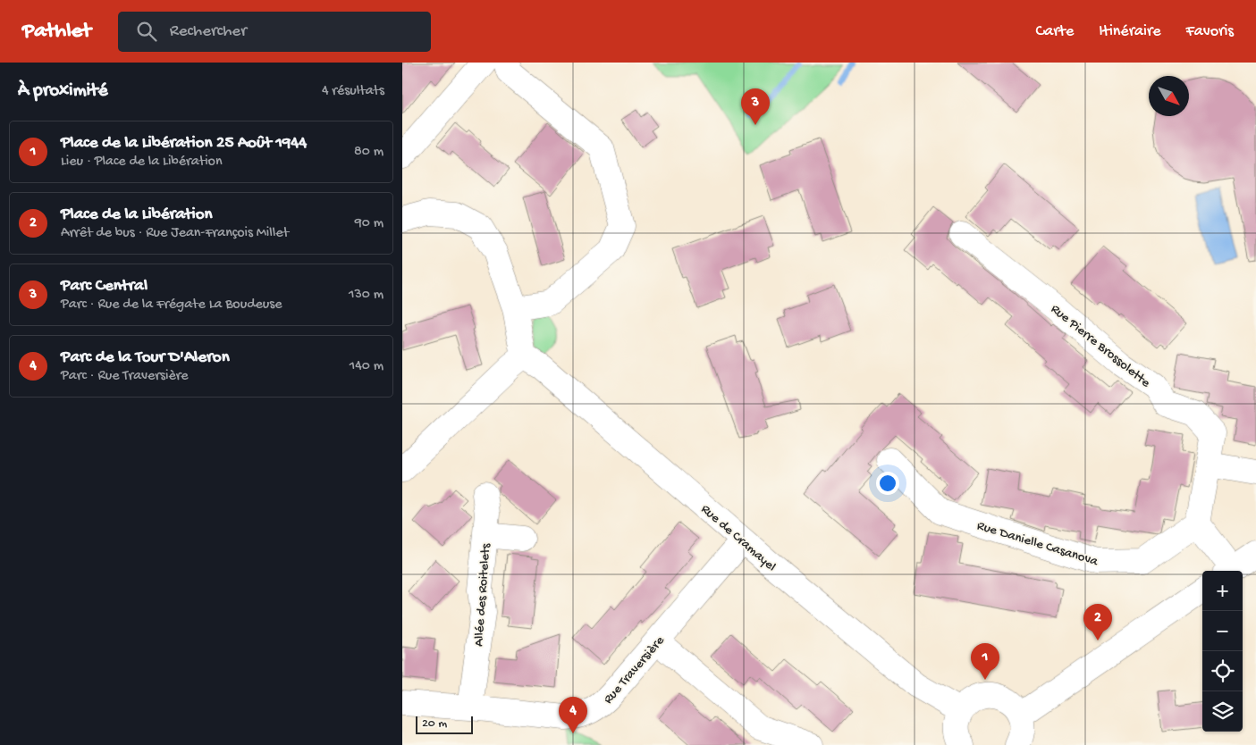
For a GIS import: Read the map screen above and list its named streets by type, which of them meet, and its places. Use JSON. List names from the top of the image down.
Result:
{
  "streets": {
    "street": [
      "Rue Pierre Brossolette",
      "Rue de Cramayel",
      "Rue Danielle Casanova",
      "Allée des Roitelets",
      "Rue Traversière"
    ]
  },
  "crossings": [
    ["Rue Pierre Brossolette", "Rue Danielle Casanova"],
    ["Rue de Cramayel", "Rue Traversière"],
    ["Allée des Roitelets", "Rue Traversière"]
  ],
  "scale_bar": "20 m",
  "north": "bottom right",
  "page": {
    "header": "Pathlet",
    "search": "Rechercher",
    "nav": ["Carte", "Itinéraire", "Favoris"],
    "heading": ["À proximité", "4 résultats"],
    "pins": [
      "3",
      "2",
      "1",
      "4"
    ],
    "list": [
      {
        "mark": "1",
        "name": "Place de la Libération 25 Août 1944",
        "note": "Lieu · Place de la Libération",
        "value": "80 m"
      },
      {
        "mark": "2",
        "name": "Place de la Libération",
        "note": "Arrêt de bus · Rue Jean-François Millet",
        "value": "90 m"
      },
      {
        "mark": "3",
        "name": "Parc Central",
        "note": "Parc · Rue de la Frégate La Boudeuse",
        "value": "130 m"
      },
      {
        "mark": "4",
        "name": "Parc de la Tour D'Aleron",
        "note": "Parc · Rue Traversière",
        "value": "140 m"
      }
    ],
    "map_buttons": ["+", "−"],
    "scale": "20 m"
  }
}
